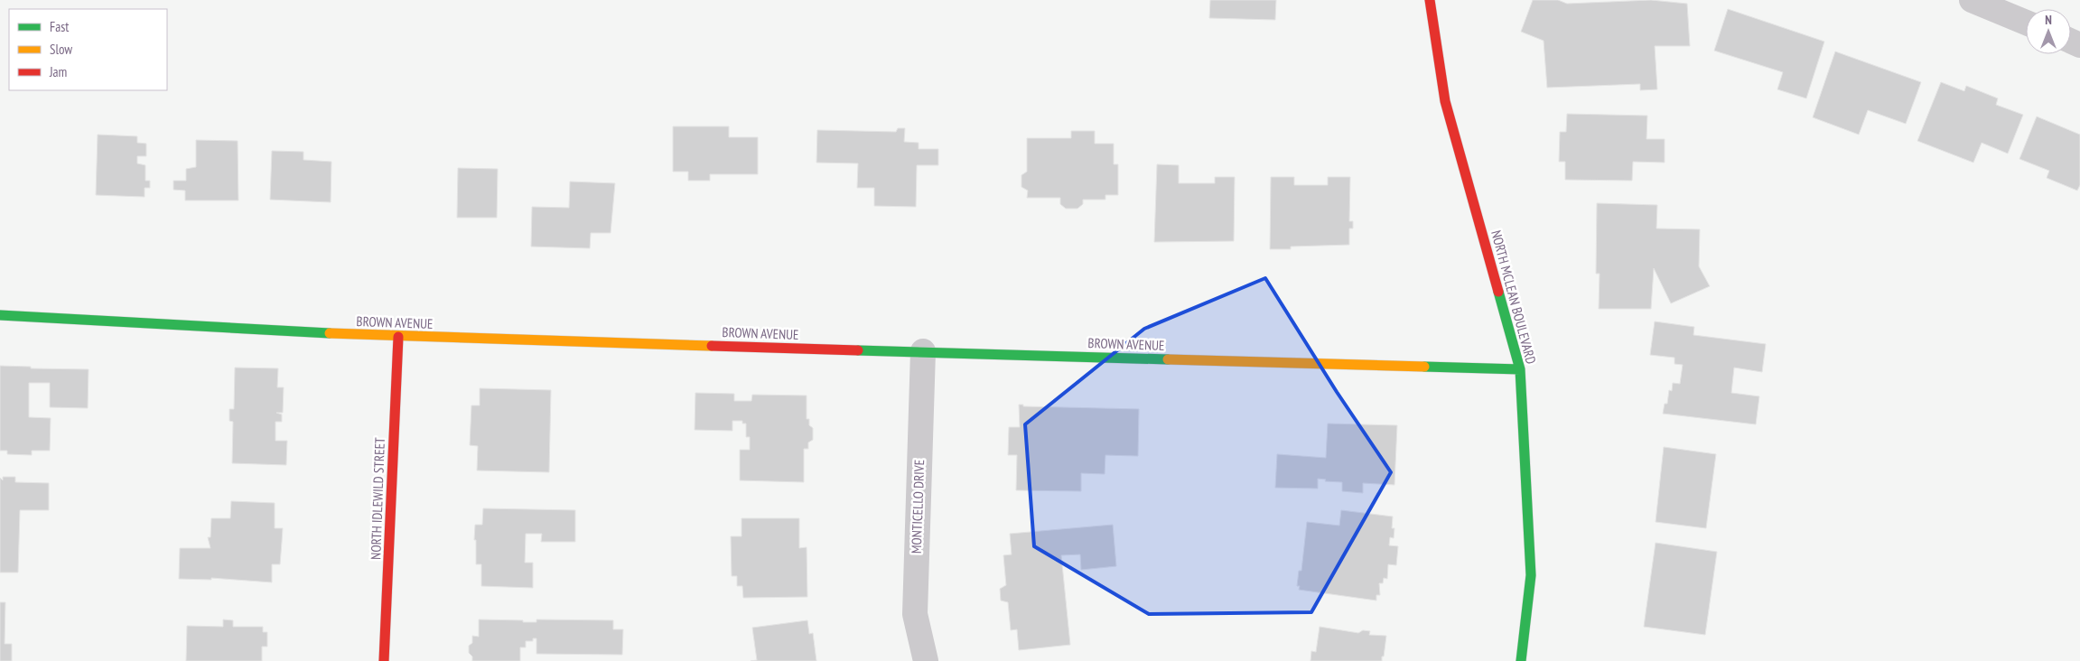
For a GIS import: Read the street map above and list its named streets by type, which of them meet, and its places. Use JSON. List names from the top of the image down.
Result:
{
  "streets": {
    "street": [
      "NORTH MCLEAN BOULEVARD",
      "BROWN AVENUE",
      "NORTH IDLEWILD STREET",
      "MONTICELLO DRIVE"
    ]
  },
  "crossings": [
    ["NORTH MCLEAN BOULEVARD", "BROWN AVENUE"],
    ["BROWN AVENUE", "NORTH IDLEWILD STREET"],
    ["BROWN AVENUE", "MONTICELLO DRIVE"]
  ],
  "legend": ["Fast", "Slow", "Jam"],
  "north": "top"
}
